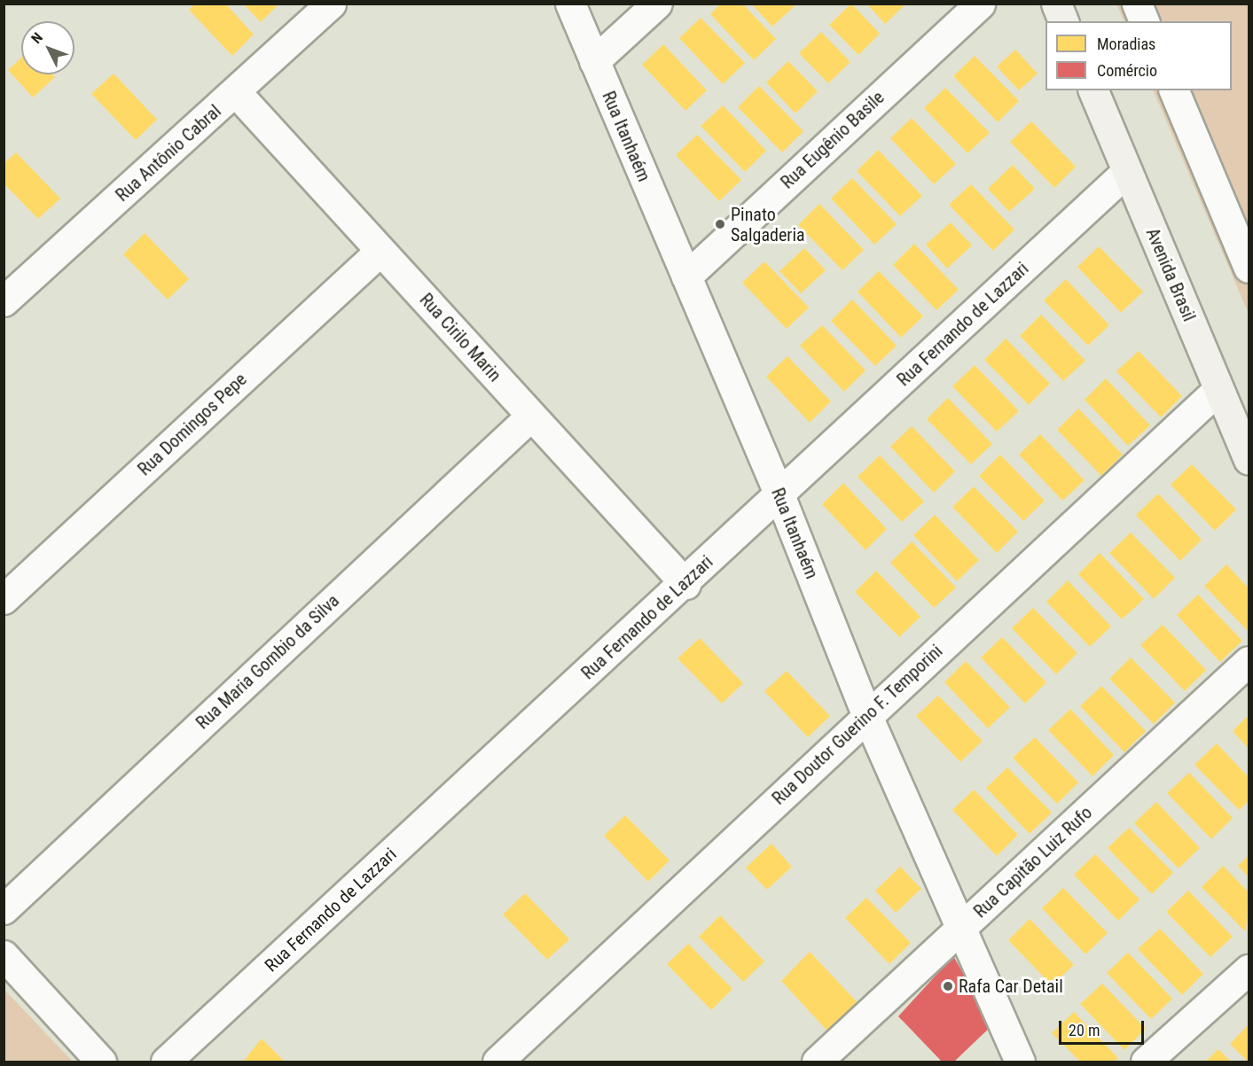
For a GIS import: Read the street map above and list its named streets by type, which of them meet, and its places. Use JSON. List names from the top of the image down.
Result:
{
  "streets": {
    "main road": ["Avenida Brasil"],
    "street": [
      "Rua Itanhaém",
      "Rua Eugênio Basile",
      "Rua Antônio Cabral",
      "Rua Fernando de Lazzari",
      "Rua Cirilo Marin",
      "Rua Domingos Pepe",
      "Rua Maria Gombio da Silva",
      "Rua Doutor Guerino F. Temporini",
      "Rua Capitão Luiz Rufo"
    ]
  },
  "crossings": [
    ["Rua Itanhaém", "Rua Eugênio Basile"],
    ["Rua Itanhaém", "Rua Fernando de Lazzari"],
    ["Rua Itanhaém", "Rua Doutor Guerino F. Temporini"],
    ["Rua Itanhaém", "Rua Capitão Luiz Rufo"],
    ["Rua Antônio Cabral", "Rua Cirilo Marin"],
    ["Avenida Brasil", "Rua Fernando de Lazzari"],
    ["Avenida Brasil", "Rua Doutor Guerino F. Temporini"],
    ["Rua Fernando de Lazzari", "Rua Cirilo Marin"],
    ["Rua Cirilo Marin", "Rua Domingos Pepe"],
    ["Rua Cirilo Marin", "Rua Maria Gombio da Silva"]
  ],
  "places": ["Pinato Salgaderia", "Rafa Car Detail"],
  "legend": ["Moradias", "Comércio"],
  "scale_bar": "20 m",
  "north": "top left"
}
